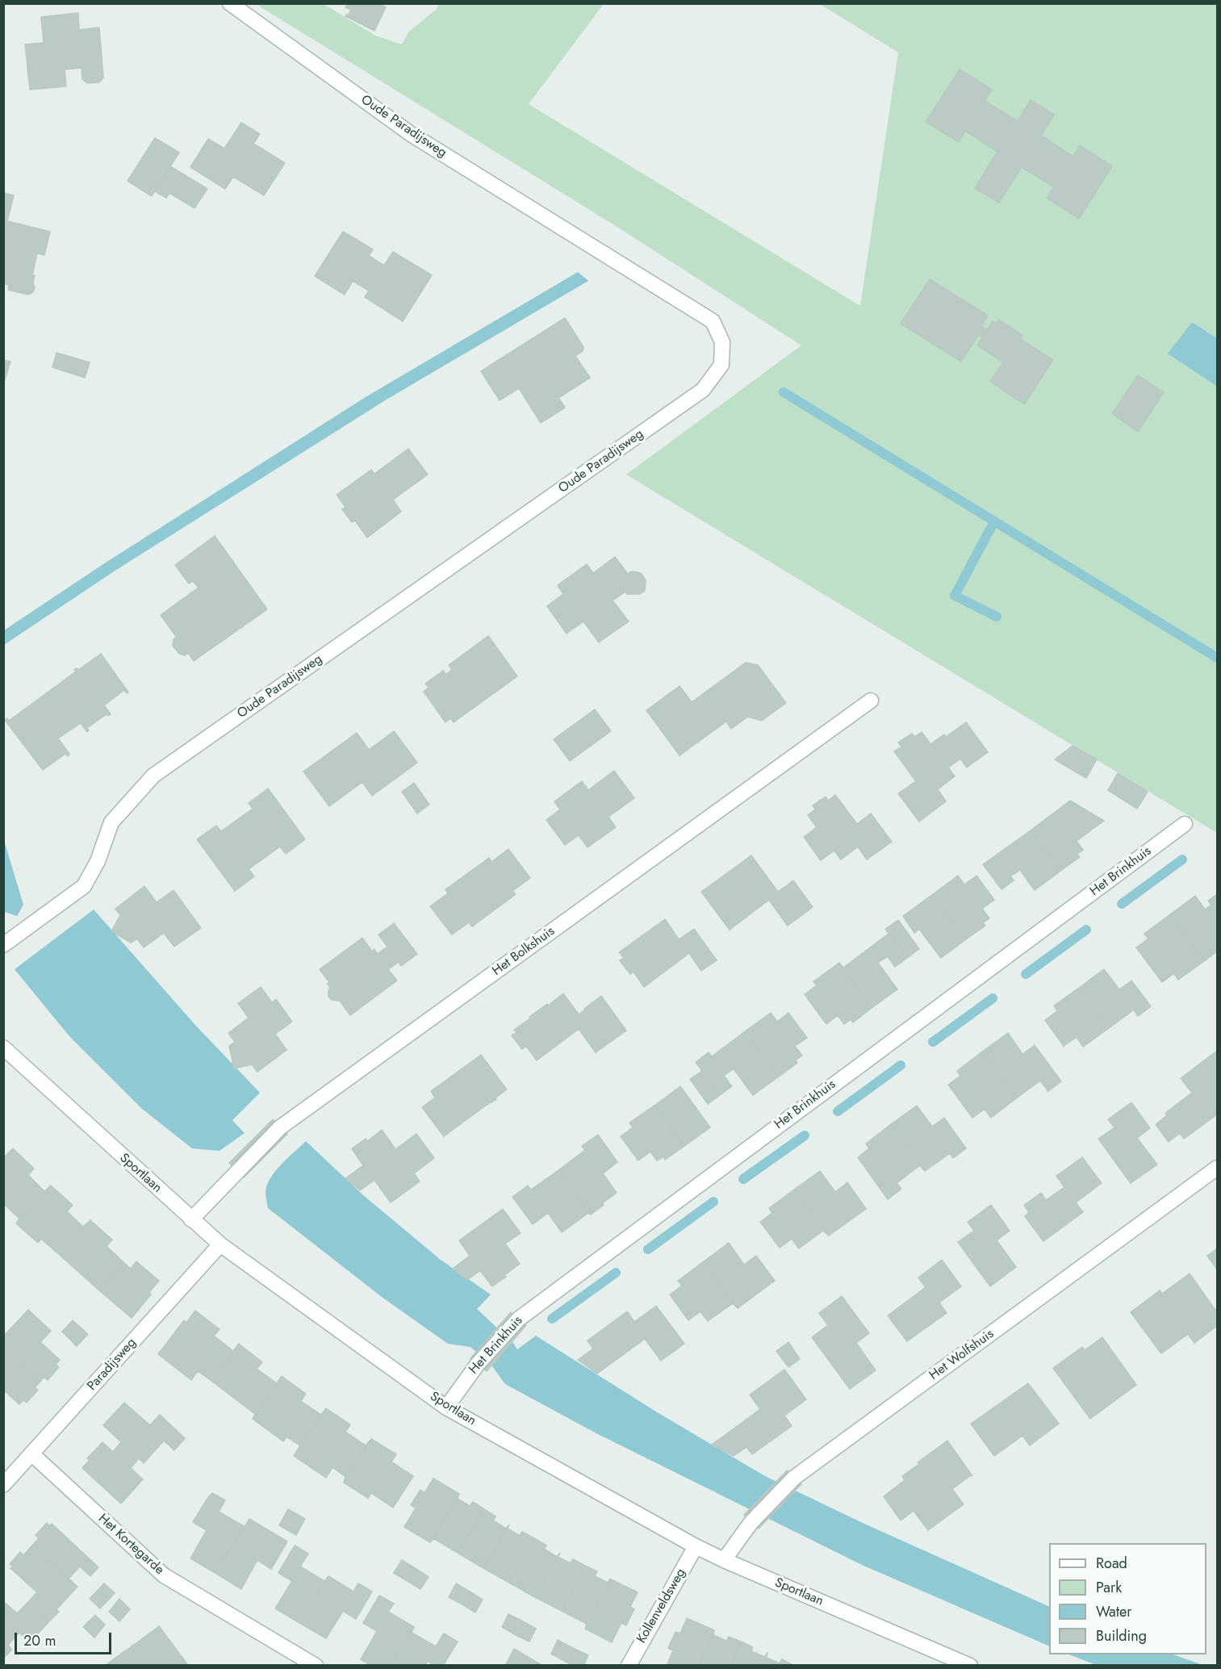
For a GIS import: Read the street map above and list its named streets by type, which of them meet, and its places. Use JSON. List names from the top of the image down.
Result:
{
  "streets": {
    "street": [
      "Oude Paradijsweg",
      "Het Brinkhuis",
      "Het Bolkshuis",
      "Sportlaan",
      "Het Wolfshuis",
      "Paradijsweg",
      "Het Kortegarde",
      "Kollenveldsweg"
    ]
  },
  "crossings": [
    ["Het Brinkhuis", "Sportlaan"],
    ["Het Bolkshuis", "Sportlaan"],
    ["Sportlaan", "Het Wolfshuis"],
    ["Sportlaan", "Paradijsweg"],
    ["Sportlaan", "Kollenveldsweg"],
    ["Paradijsweg", "Het Kortegarde"]
  ],
  "legend": [
    "Road",
    "Park",
    "Water",
    "Building"
  ],
  "scale_bar": "20 m"
}
